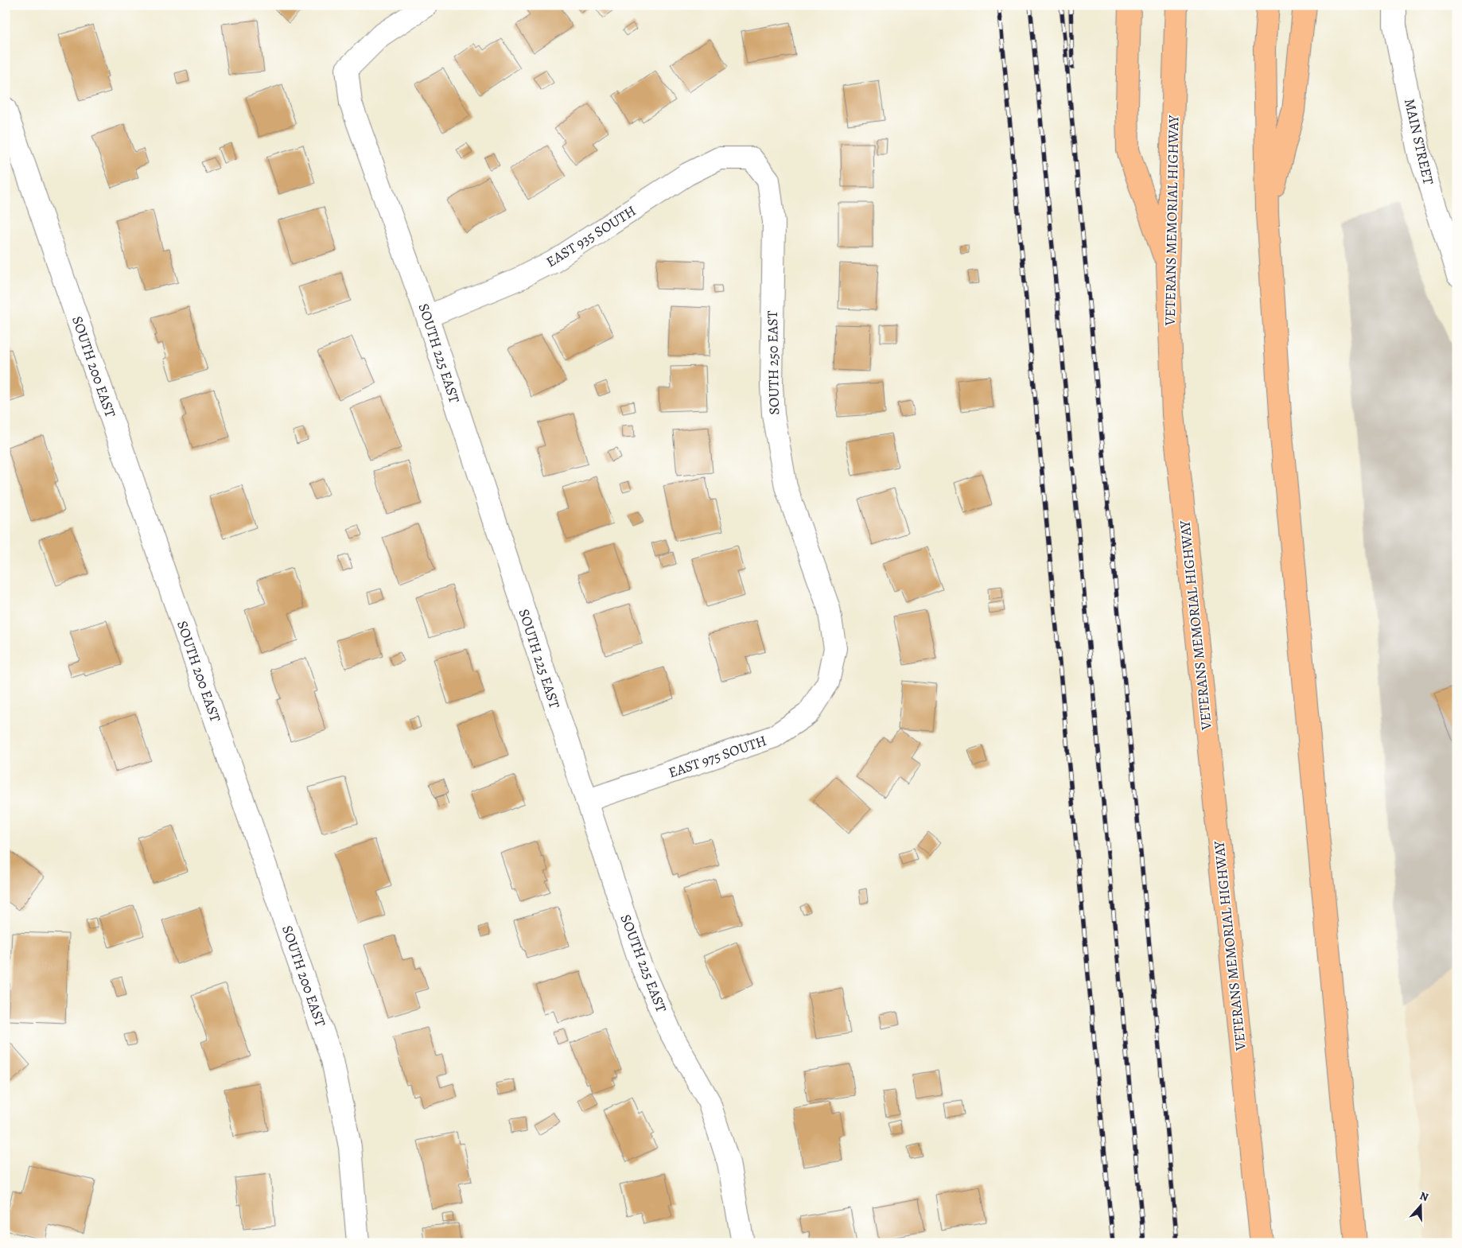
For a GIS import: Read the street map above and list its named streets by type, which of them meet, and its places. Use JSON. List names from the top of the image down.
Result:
{
  "streets": {
    "highway": ["VETERANS MEMORIAL HIGHWAY"],
    "street": [
      "MAIN STREET",
      "EAST 935 SOUTH",
      "SOUTH 225 EAST",
      "SOUTH 250 EAST",
      "SOUTH 200 EAST",
      "EAST 975 SOUTH"
    ]
  },
  "crossings": [
    ["EAST 935 SOUTH", "SOUTH 225 EAST"],
    ["EAST 935 SOUTH", "SOUTH 250 EAST"],
    ["SOUTH 225 EAST", "EAST 975 SOUTH"],
    ["SOUTH 250 EAST", "EAST 975 SOUTH"]
  ],
  "north": "top"
}
